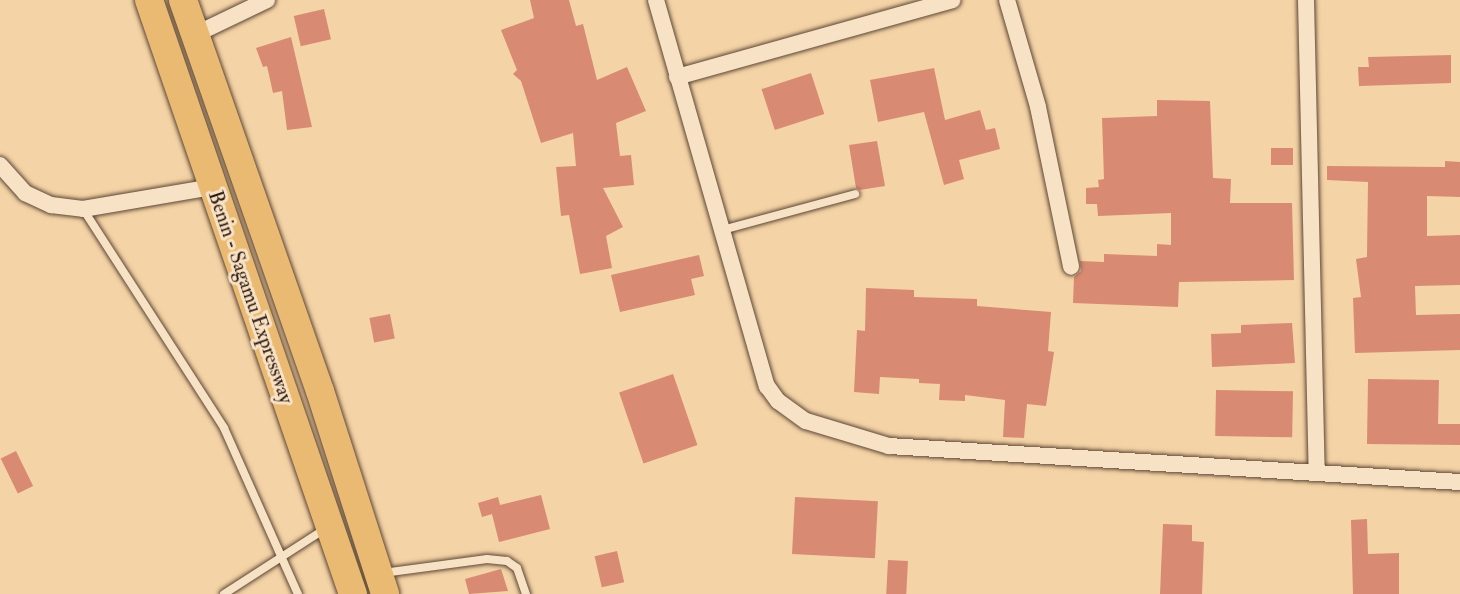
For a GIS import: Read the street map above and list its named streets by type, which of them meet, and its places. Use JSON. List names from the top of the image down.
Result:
{
  "streets": {
    "highway": ["Benin - Sagamu Expressway"]
  }
}
